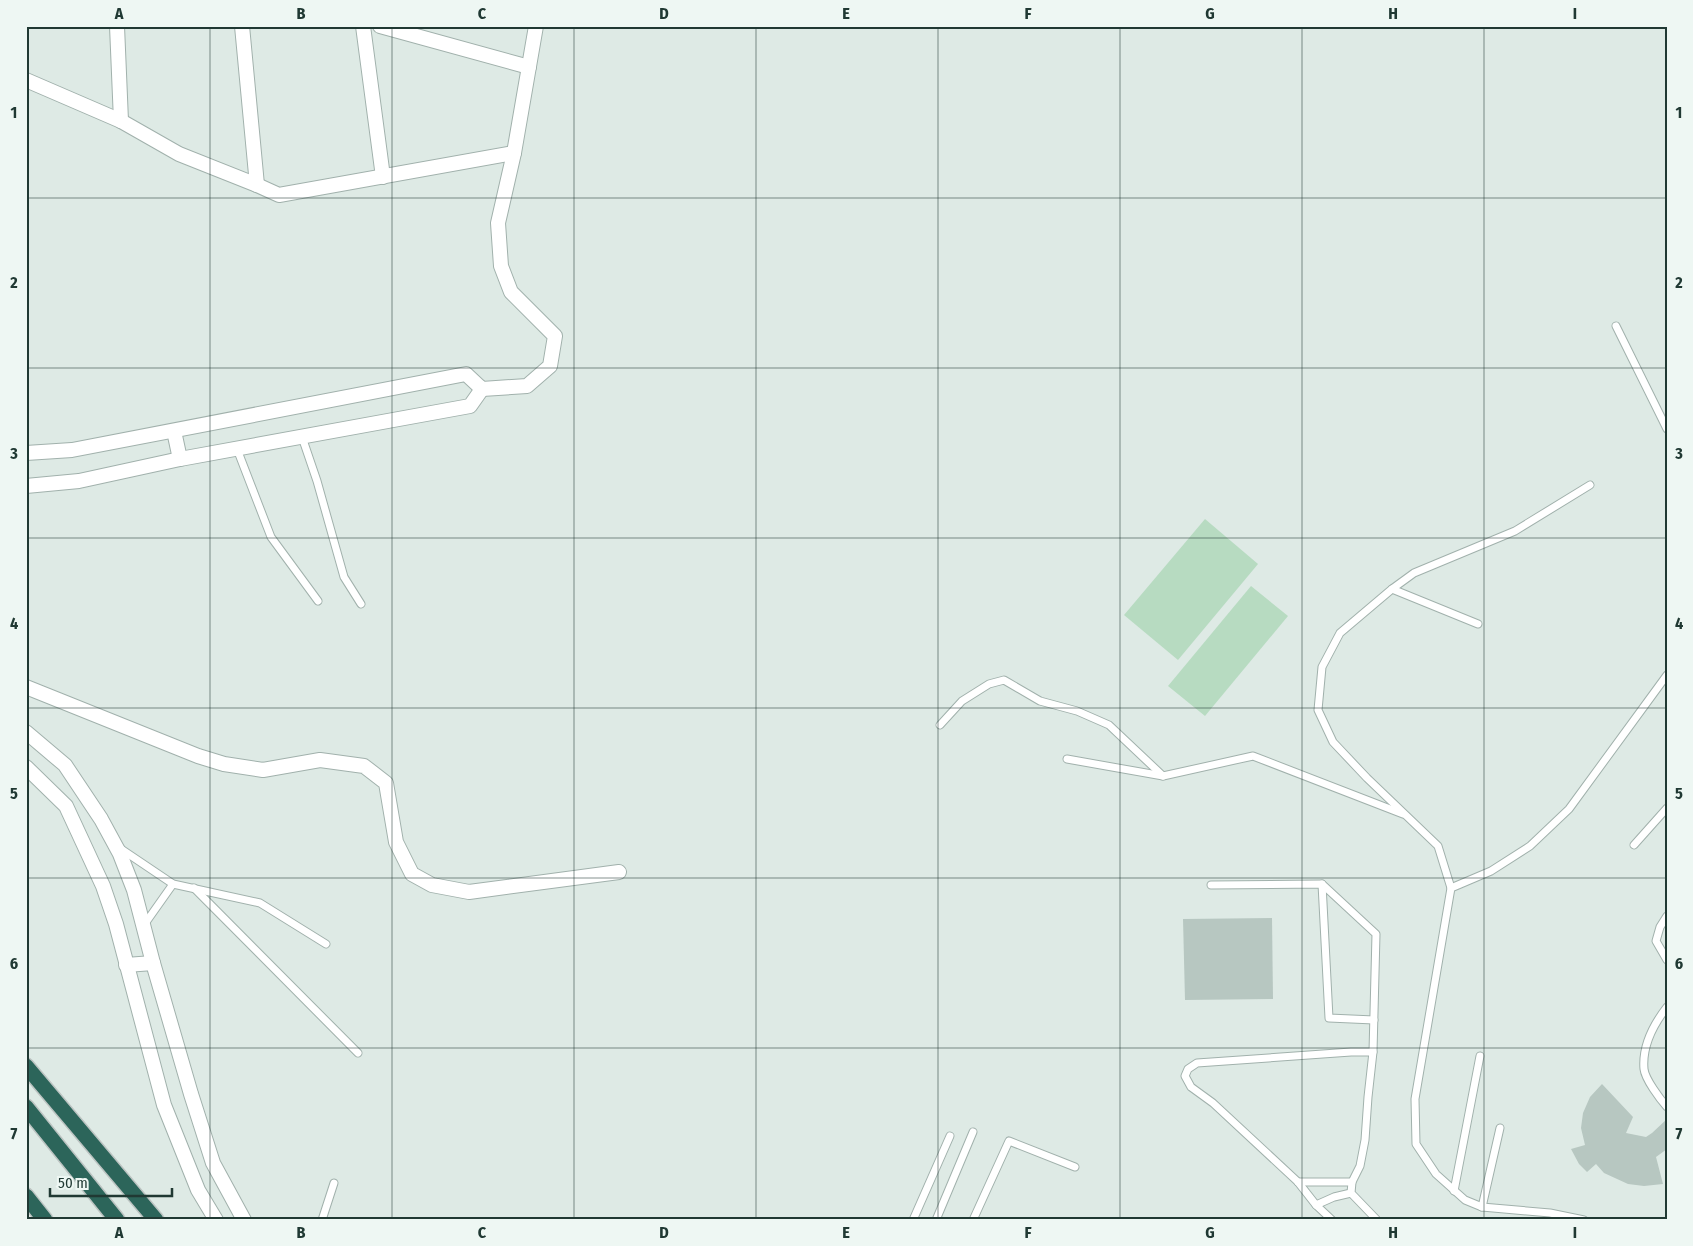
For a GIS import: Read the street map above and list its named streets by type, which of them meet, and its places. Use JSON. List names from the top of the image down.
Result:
{
  "scale_bar": "50 m",
  "grid": {
    "columns": [
      "A",
      "B",
      "C",
      "D",
      "E",
      "F",
      "G",
      "H",
      "I"
    ],
    "rows": [
      "1",
      "2",
      "3",
      "4",
      "5",
      "6",
      "7"
    ]
  }
}
